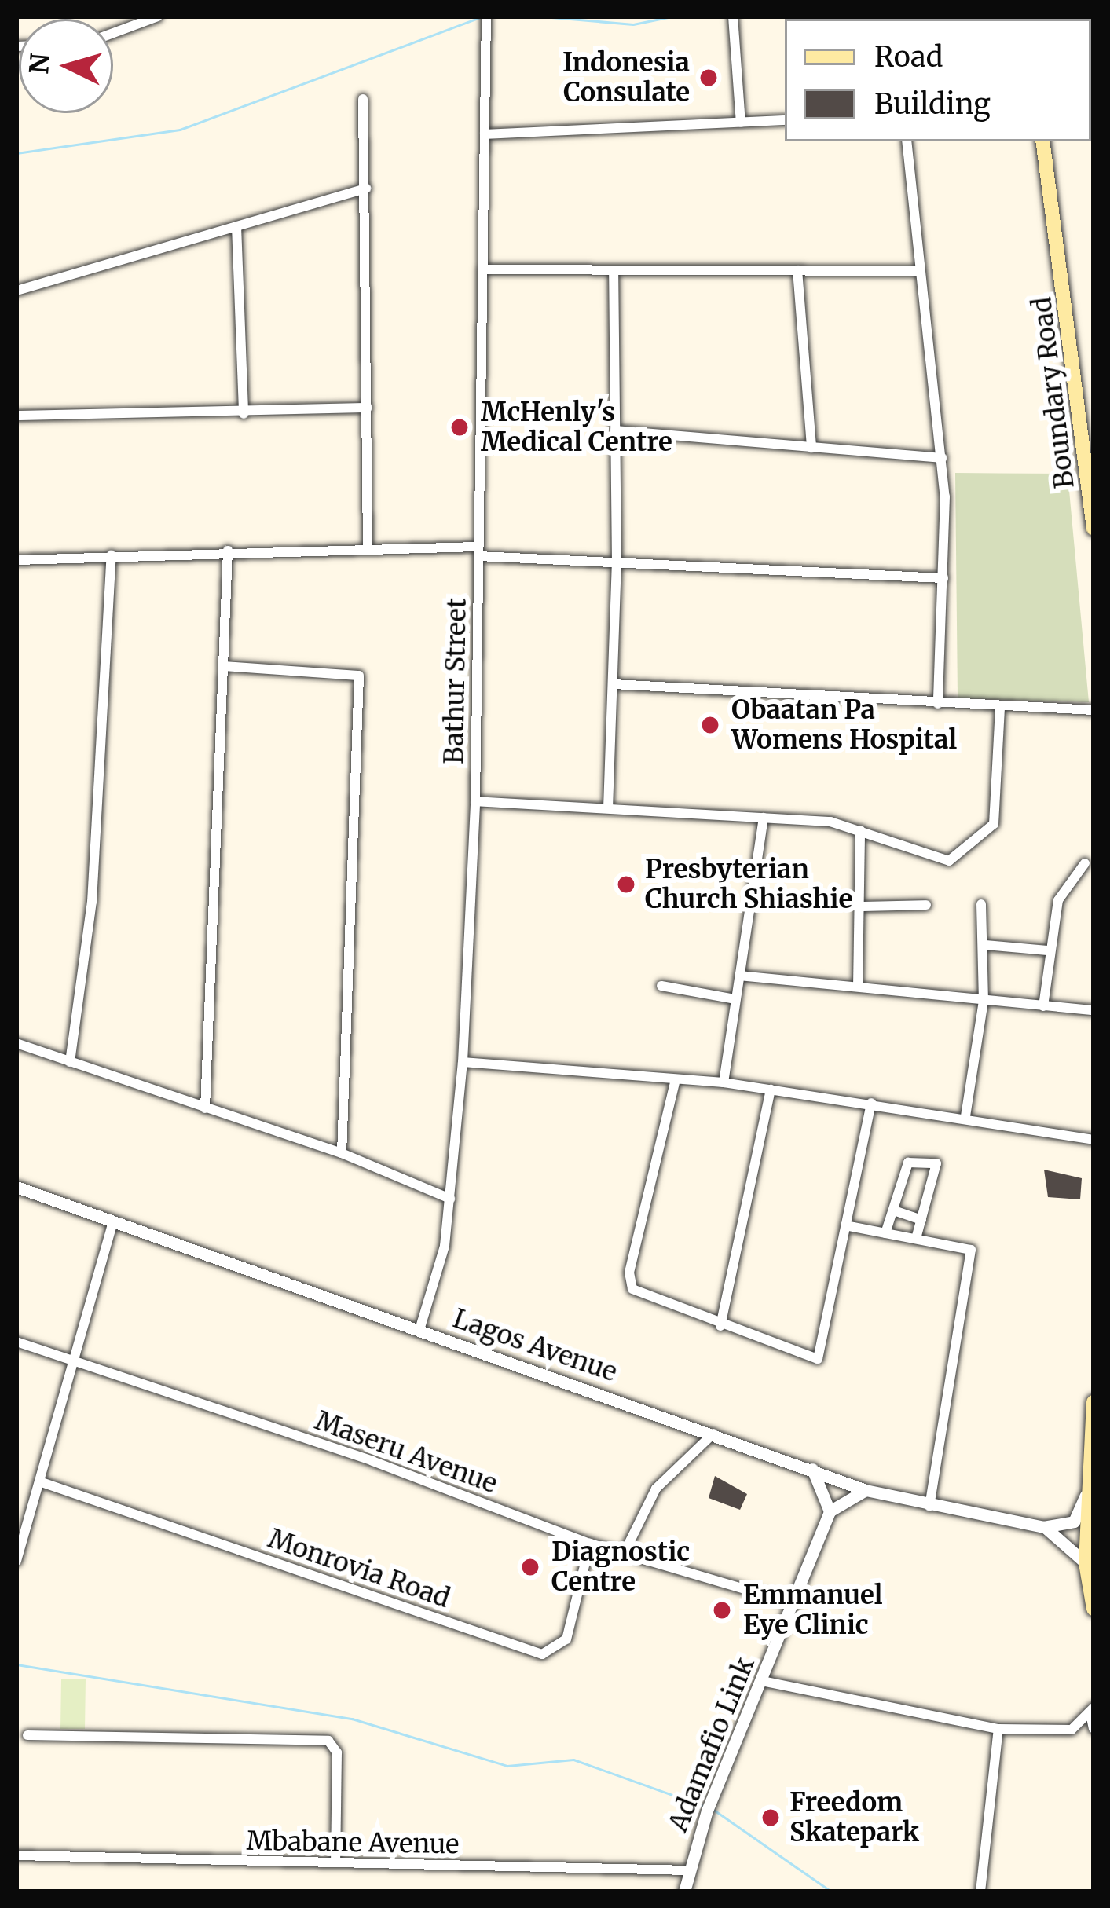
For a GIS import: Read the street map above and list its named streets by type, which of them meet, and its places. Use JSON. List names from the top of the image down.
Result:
{
  "streets": {
    "main road": ["Boundary Road"],
    "street": [
      "Bathur Street",
      "Lagos Avenue",
      "Maseru Avenue",
      "Monrovia Road",
      "Adamafio Link",
      "Mbabane Avenue"
    ]
  },
  "crossings": [
    ["Bathur Street", "Lagos Avenue"],
    ["Maseru Avenue", "Monrovia Road"],
    ["Adamafio Link", "Mbabane Avenue"]
  ],
  "places": [
    "Indonesia Consulate",
    "McHenly's Medical Centre",
    "Obaatan Pa Womens Hospital",
    "Presbyterian Church Shiashie",
    "Diagnostic Centre",
    "Emmanuel Eye Clinic",
    "Freedom Skatepark"
  ],
  "legend": ["Road", "Building"],
  "north": "left"
}
